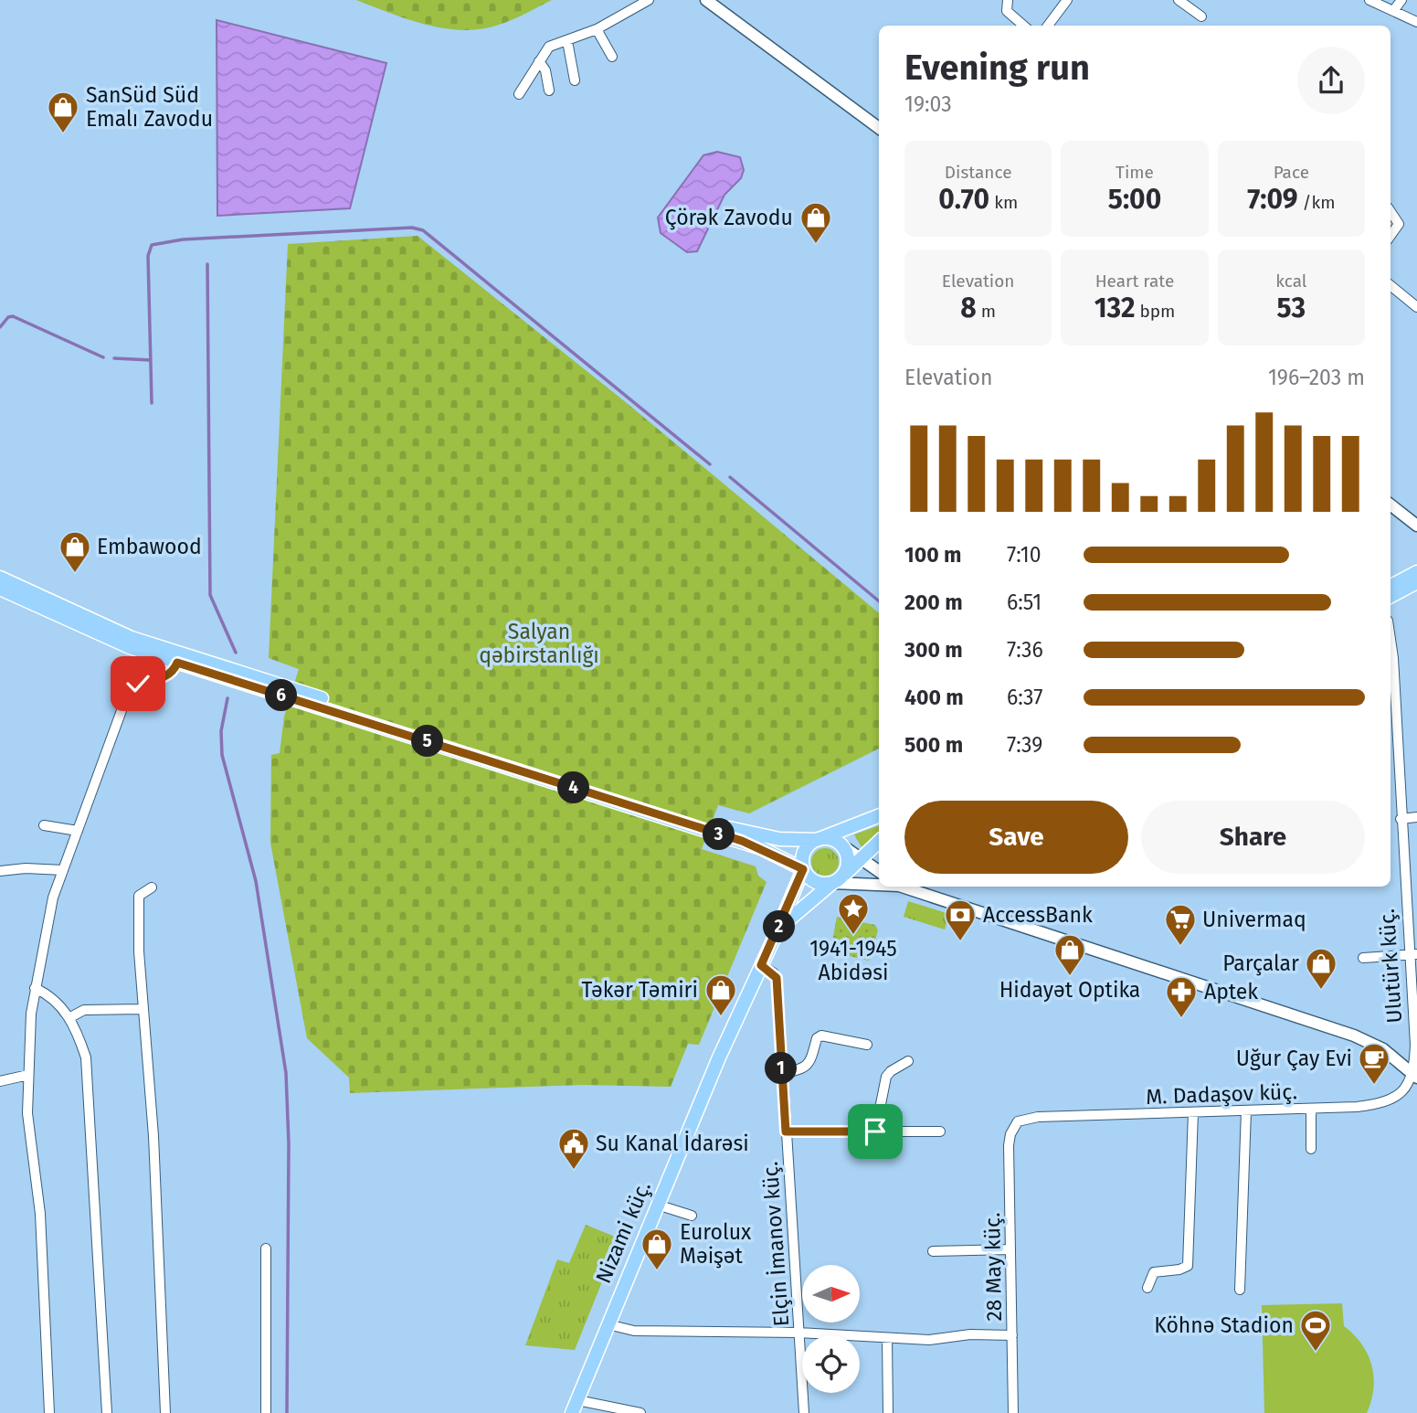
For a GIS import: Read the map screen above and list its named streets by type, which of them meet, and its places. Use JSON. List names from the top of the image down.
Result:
{
  "streets": {
    "main road": ["Nizami küç."],
    "street": [
      "Ulutürk küç.",
      "M. Dadaşov küç.",
      "Elçin İmanov küç.",
      "28 May küç."
    ]
  },
  "crossings": [
    ["Ulutürk küç.", "M. Dadaşov küç."],
    ["M. Dadaşov küç.", "28 May küç."],
    ["Nizami küç.", "Elçin İmanov küç."]
  ],
  "parks": ["Salyan qəbirstanlığı"],
  "places": {
    "shop": [
      "SanSüd Süd Emalı Zavodu",
      "Çörək Zavodu",
      "Embawood",
      "Hidayət Optika",
      "Parçalar",
      "Təkər Təmiri",
      "Eurolux Məişət"
    ],
    "place": ["1941-1945 Abidəsi"],
    "bank": ["AccessBank"],
    "supermarket": ["Univermaq"],
    "pharmacy": ["Aptek"],
    "cafe": ["Uğur Çay Evi"],
    "public building": ["Su Kanal İdarəsi"],
    "sports": ["Köhnə Stadion"]
  },
  "north": "right",
  "page": {
    "heading": ["Evening run", "19:03"],
    "stats": [
      ["Distance", "0.70 km"],
      ["Time", "5:00"],
      ["Pace", "7:09 /km"],
      ["Elevation", "8 m"],
      ["Heart rate", "132 bpm"],
      ["kcal", "53"]
    ],
    "chart": ["Elevation", "196–203 m"],
    "list": [
      {
        "name": "100 m",
        "note": "7:10"
      },
      {
        "name": "200 m",
        "note": "6:51"
      },
      {
        "name": "300 m",
        "note": "7:36"
      },
      {
        "name": "400 m",
        "note": "6:37"
      },
      {
        "name": "500 m",
        "note": "7:39"
      }
    ],
    "pins": [
      "6",
      "5",
      "4",
      "3",
      "2",
      "1"
    ],
    "buttons": ["Save", "Share"]
  }
}
